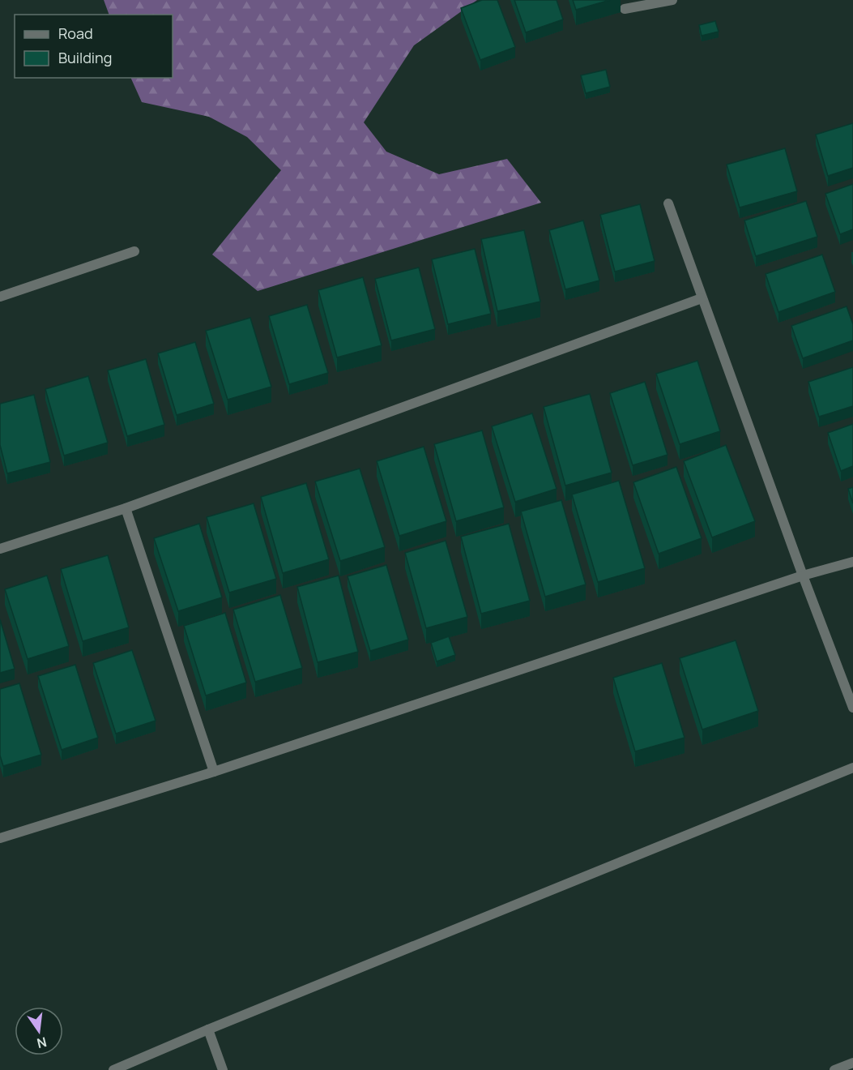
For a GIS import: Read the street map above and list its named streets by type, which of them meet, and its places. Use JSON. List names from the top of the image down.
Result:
{
  "legend": ["Road", "Building"],
  "north": "bottom"
}
